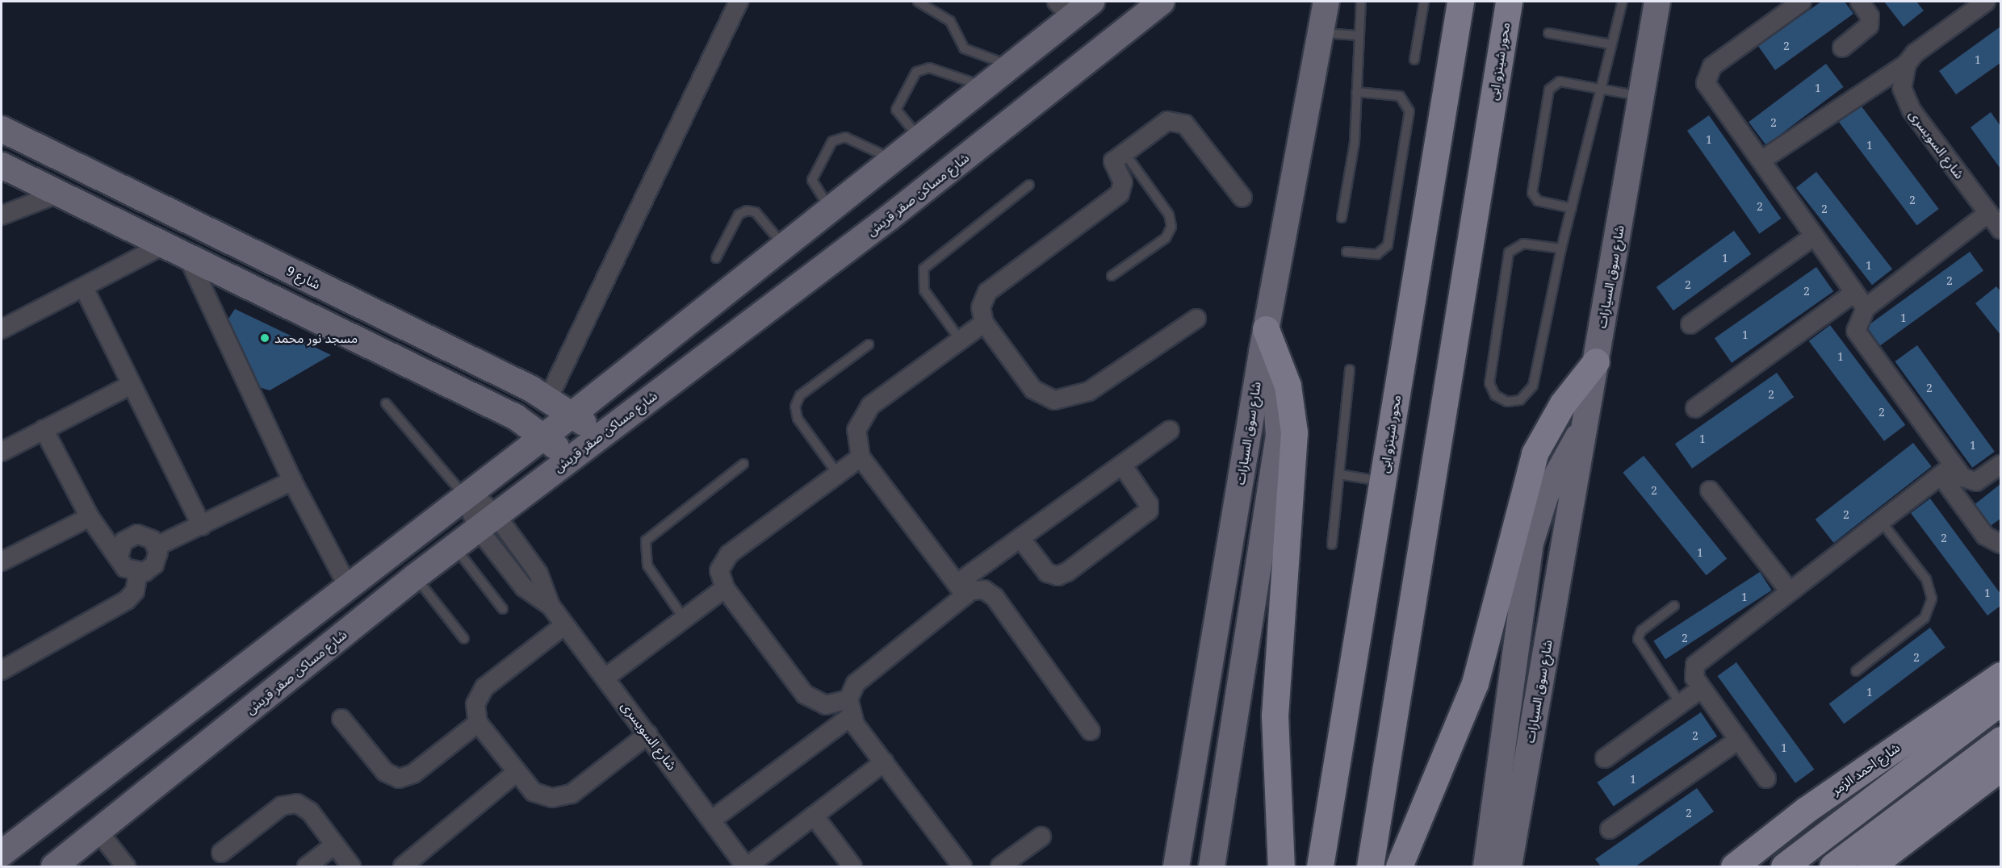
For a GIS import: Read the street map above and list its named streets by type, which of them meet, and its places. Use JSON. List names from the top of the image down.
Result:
{
  "streets": {
    "main road": ["محور شينزو ابى", "شارع احمد الزمر"],
    "street": [
      "شارع السويسرى",
      "شارع مساكن صقر قريش",
      "شارع سوق السيارات",
      "شارع 9"
    ]
  },
  "crossings": [
    ["شارع السويسرى", "شارع مساكن صقر قريش"],
    ["شارع مساكن صقر قريش", "شارع 9"]
  ],
  "places": ["مسجد نور محمد"],
  "house_numbers": [
    "2",
    "1",
    "1",
    "2",
    "1",
    "1",
    "2",
    "2",
    "2",
    "1",
    "1",
    "2",
    "2",
    "2",
    "1",
    "1",
    "1",
    "2",
    "2",
    "2",
    "1",
    "1",
    "2",
    "2",
    "2",
    "1",
    "1",
    "1",
    "2",
    "2",
    "1",
    "2",
    "1",
    "1",
    "2"
  ]
}
